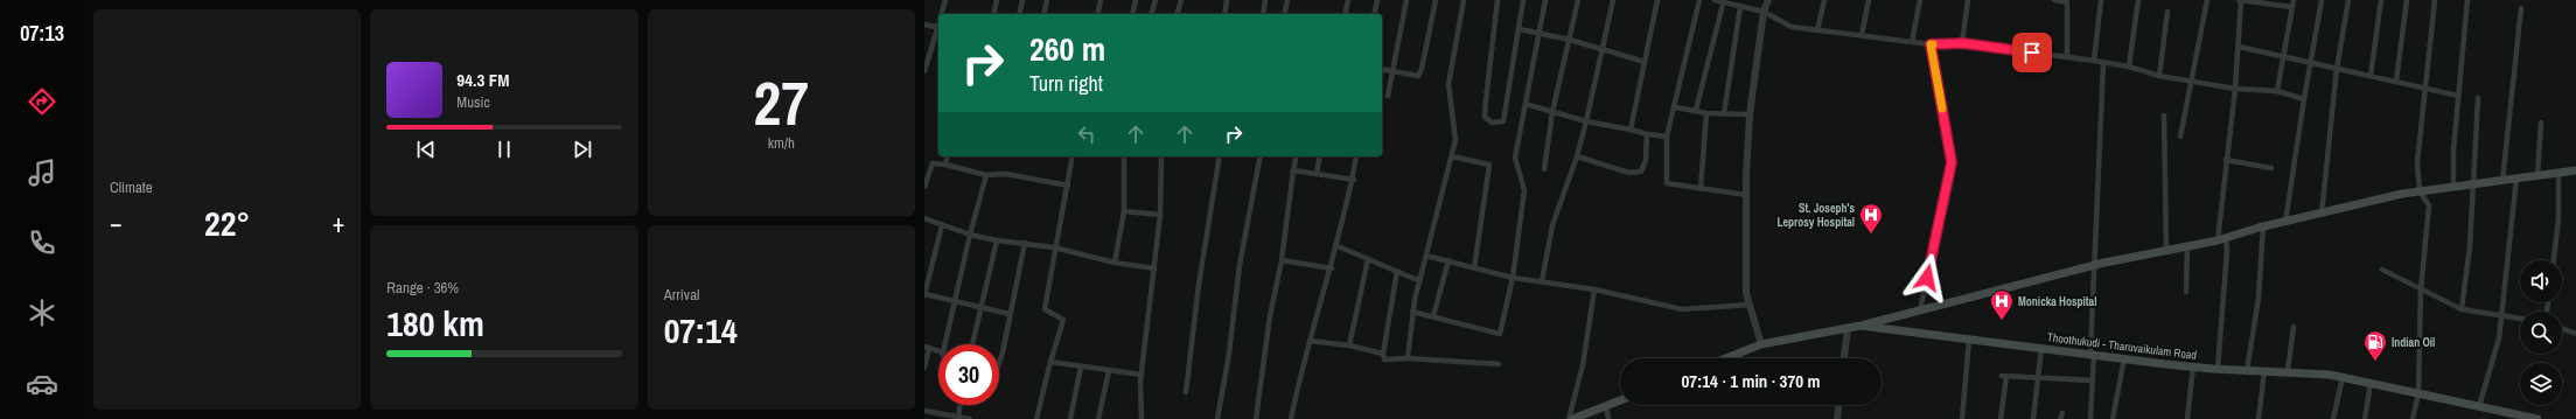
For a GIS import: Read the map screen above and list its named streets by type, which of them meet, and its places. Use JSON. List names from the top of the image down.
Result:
{
  "streets": {
    "main road": ["Thoothukudi - Tharuvaikulam Road"]
  },
  "places": {
    "hospital": ["St. Joseph's Leprosy Hospital", "Monicka Hospital"],
    "fuel station": ["Indian Oil"]
  },
  "page": {
    "tabs": "07:13",
    "tile": [
      "Climate",
      ["27", "km/h"],
      ["Range · 36%", "180 km"],
      ["Arrival", "07:14"]
    ],
    "turn": ["260 m", "Turn right"],
    "song": ["94.3 FM", "Music"],
    "heat": ["−", "22°", "+"],
    "limit": "30",
    "trip": "07:14 · 1 min · 370 m"
  }
}
